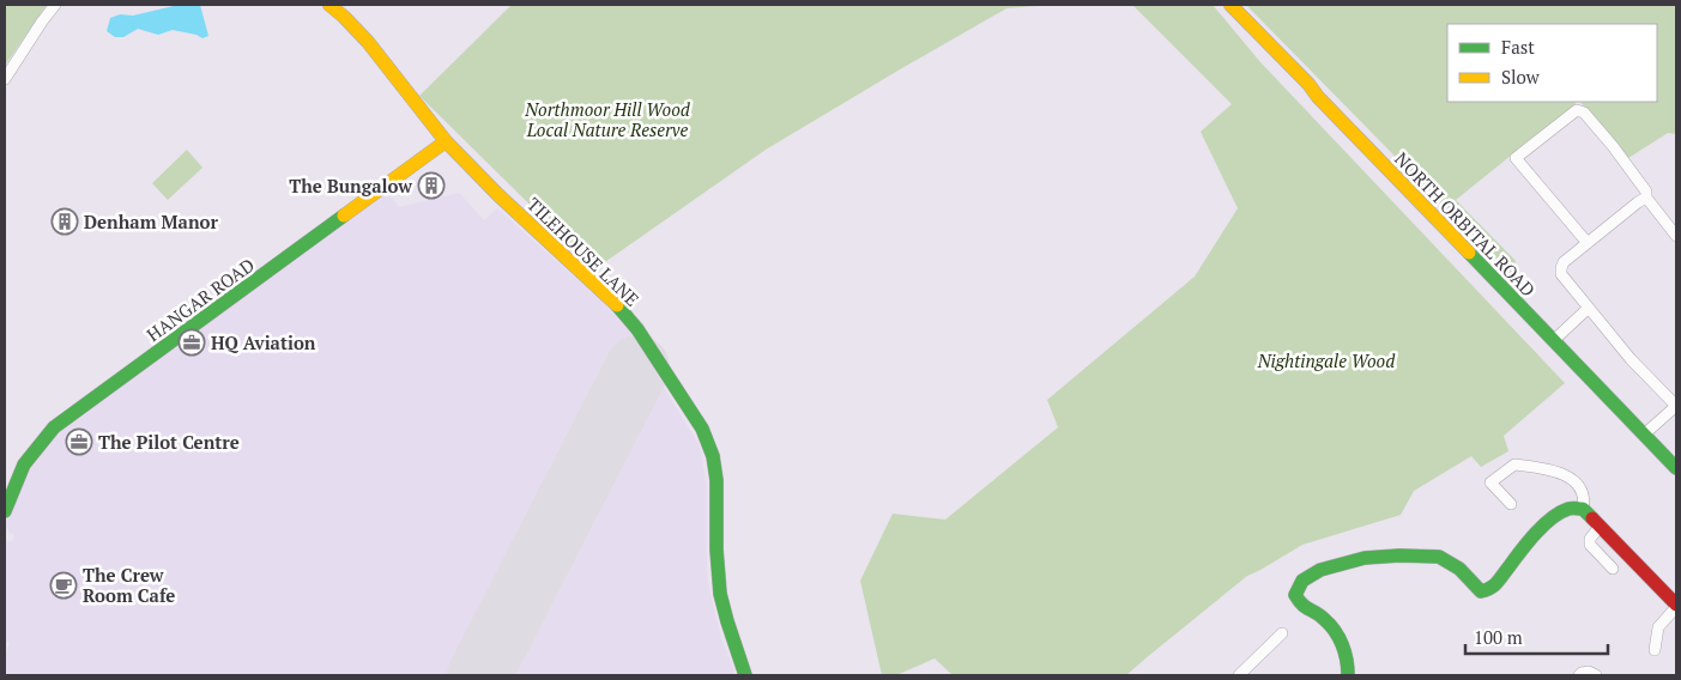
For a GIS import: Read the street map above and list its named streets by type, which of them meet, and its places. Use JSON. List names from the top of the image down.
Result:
{
  "streets": {
    "street": ["NORTH ORBITAL ROAD", "TILEHOUSE LANE", "HANGAR ROAD"]
  },
  "crossings": [
    ["TILEHOUSE LANE", "HANGAR ROAD"]
  ],
  "parks": ["Northmoor Hill Wood Local Nature Reserve", "Nightingale Wood"],
  "places": {
    "building": ["The Bungalow", "Denham Manor"],
    "office": ["HQ Aviation", "The Pilot Centre"],
    "cafe": ["The Crew Room Cafe"]
  },
  "legend": ["Fast", "Slow"],
  "scale_bar": "100 m"
}
